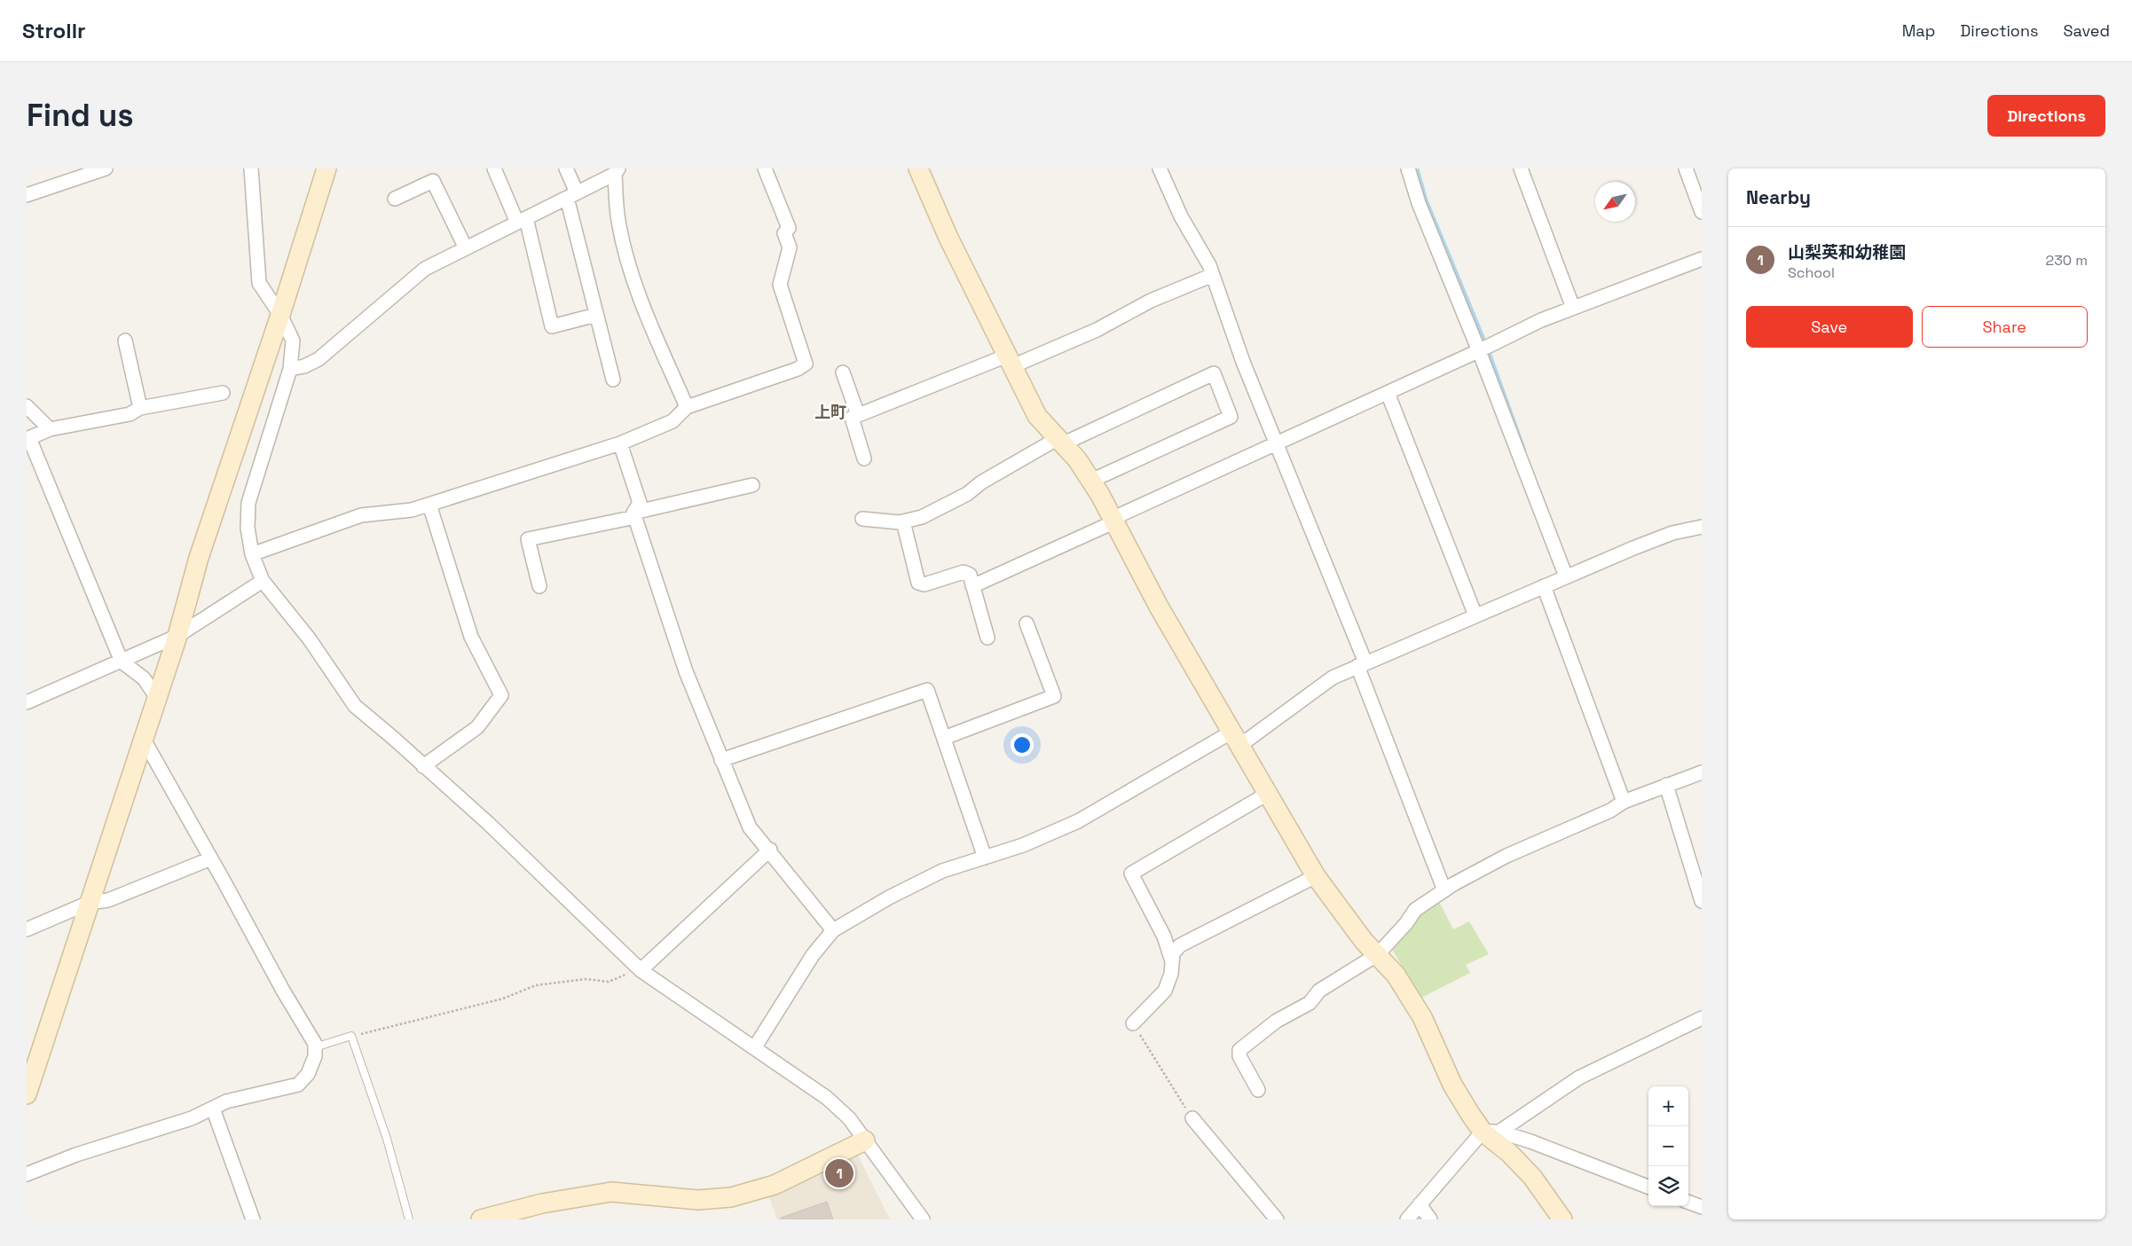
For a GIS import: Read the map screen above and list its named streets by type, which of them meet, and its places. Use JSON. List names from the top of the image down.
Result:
{
  "districts": ["上町"],
  "north": "bottom left",
  "page": {
    "header": "Strollr",
    "nav": ["Map", "Directions", "Saved"],
    "buttons": [
      "Directions",
      ["Save", "Share"]
    ],
    "title": "Find us",
    "heading": "Nearby",
    "list": [
      {
        "mark": "1",
        "name": "山梨英和幼稚園",
        "note": "School",
        "value": "230 m"
      }
    ],
    "map_buttons": ["+", "−"],
    "pins": "1"
  }
}
